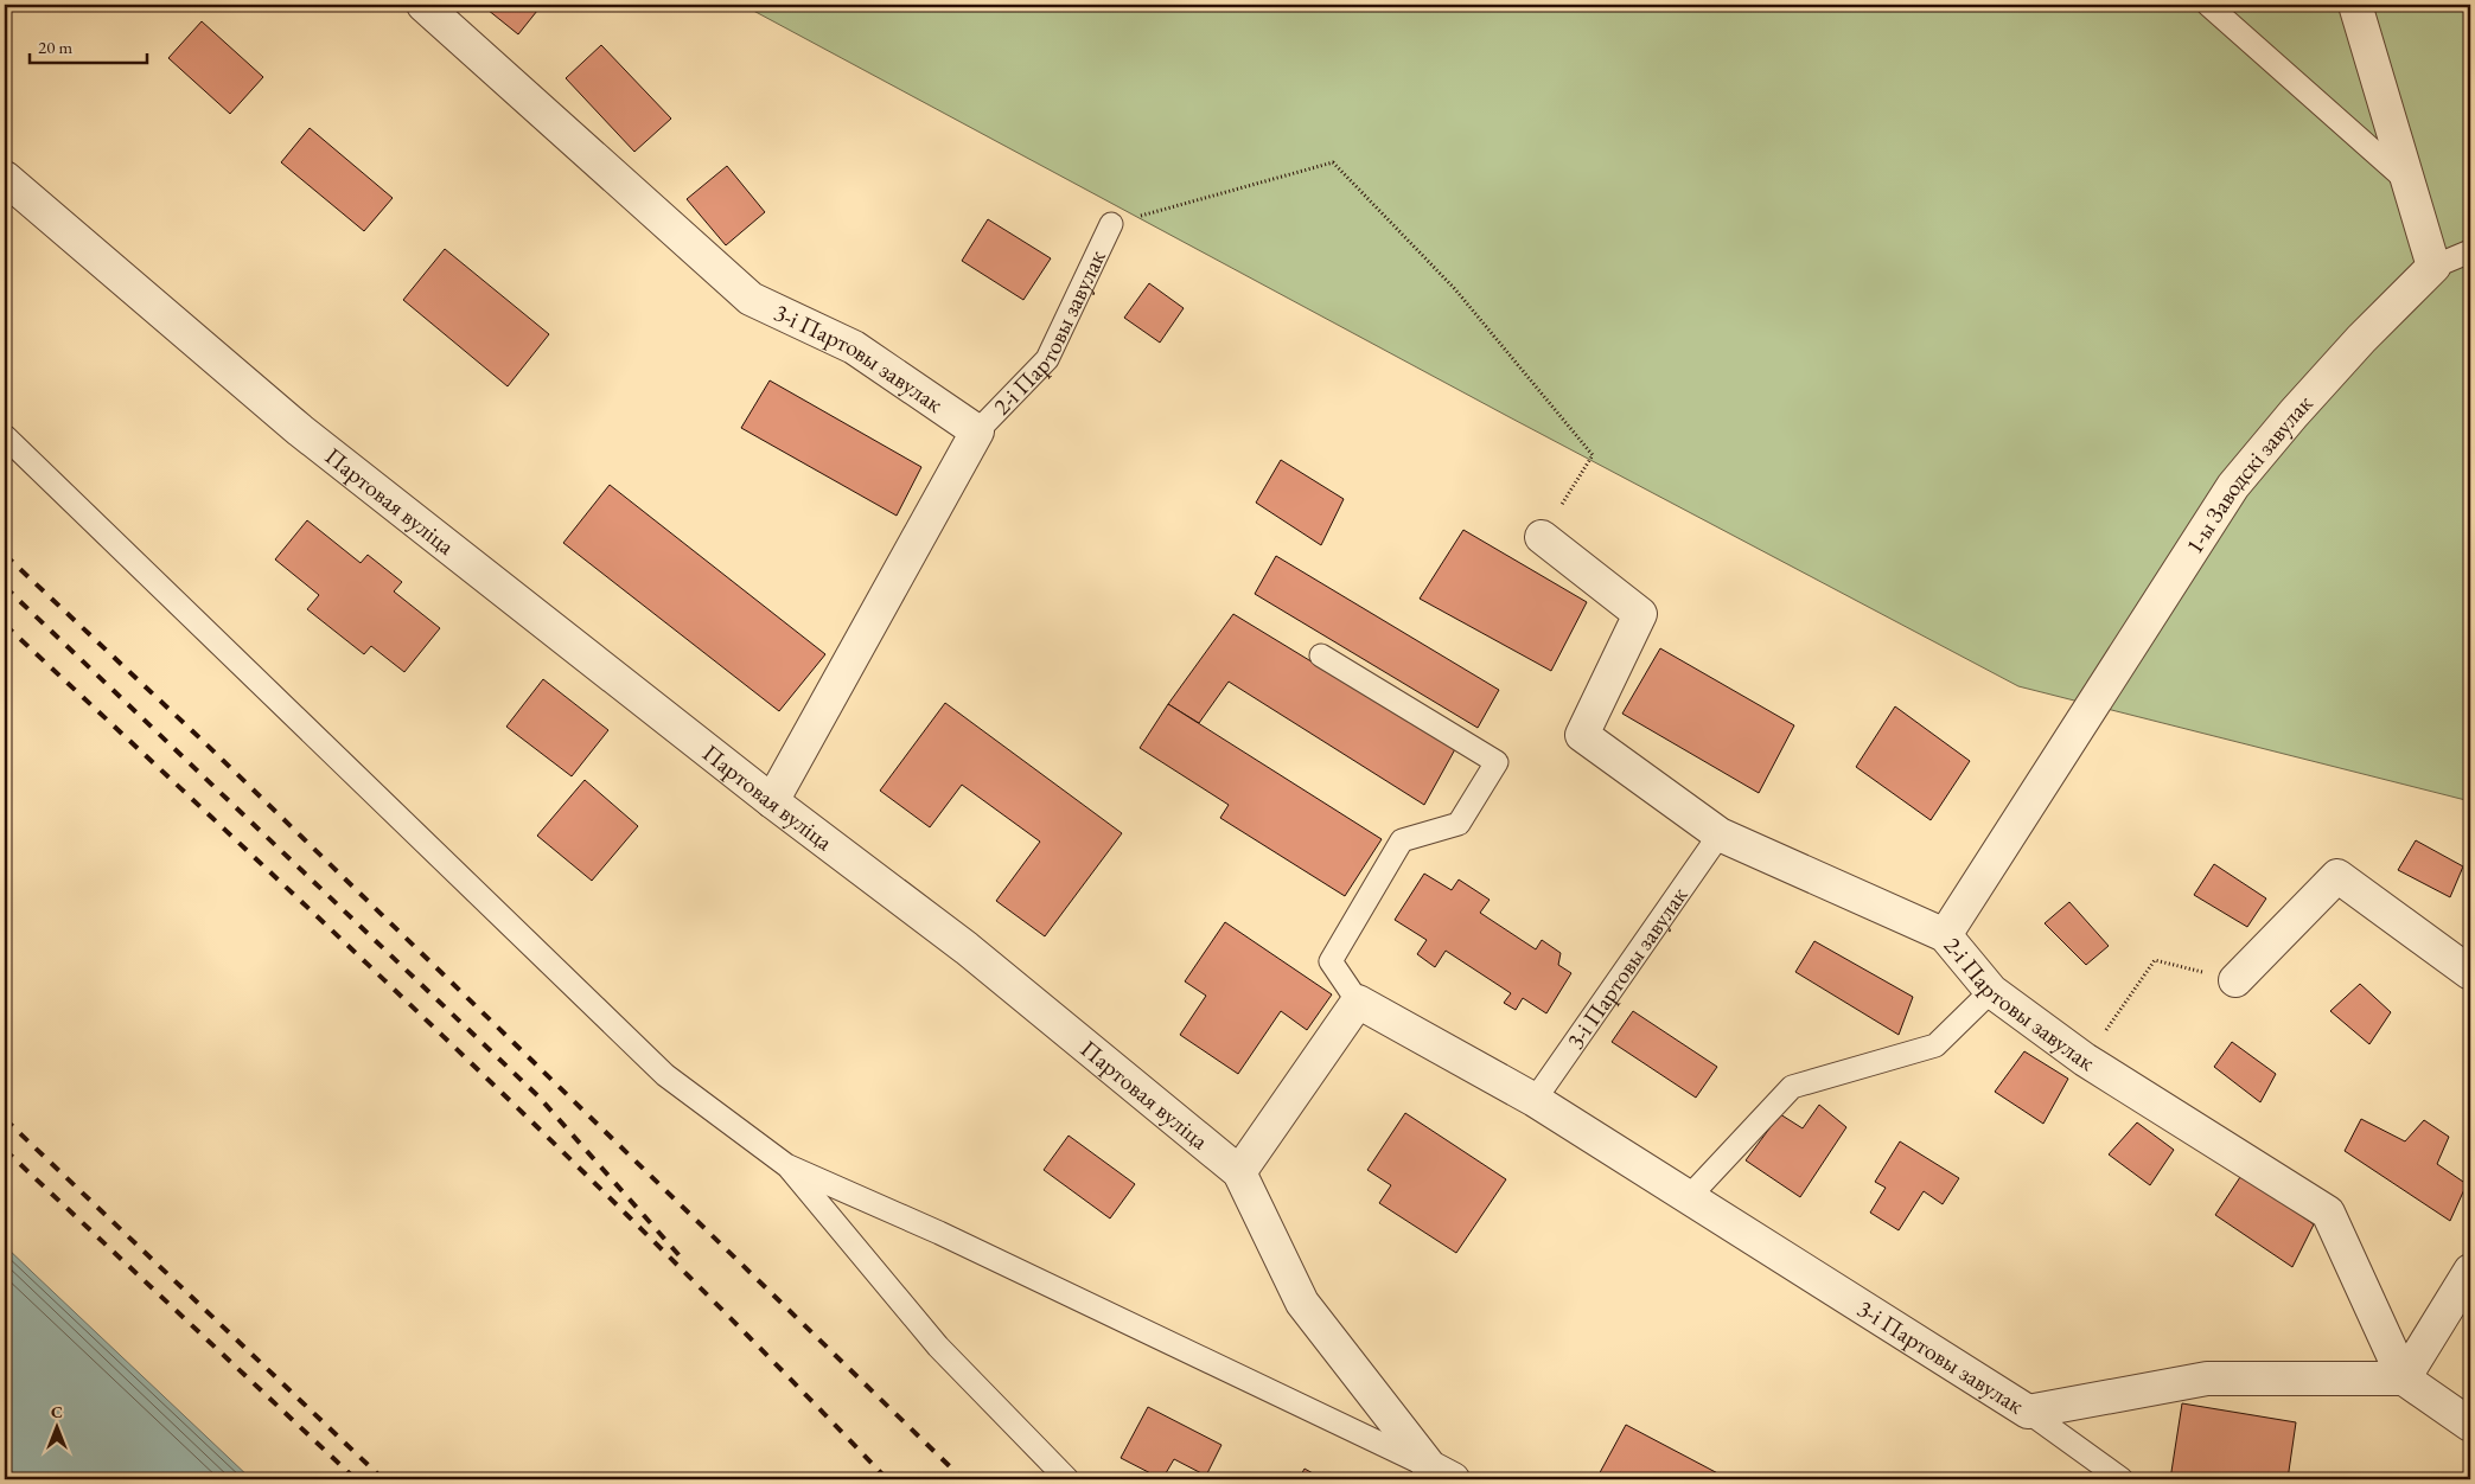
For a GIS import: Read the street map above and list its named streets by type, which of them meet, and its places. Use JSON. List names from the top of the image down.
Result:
{
  "streets": {
    "street": [
      "2-і Партовы завулак",
      "3-і Партовы завулак",
      "1-ы Заводскі завулак",
      "Партовая вуліца"
    ]
  },
  "crossings": [
    ["2-і Партовы завулак", "3-і Партовы завулак"],
    ["2-і Партовы завулак", "1-ы Заводскі завулак"]
  ],
  "scale_bar": "20 m",
  "north": "top"
}
